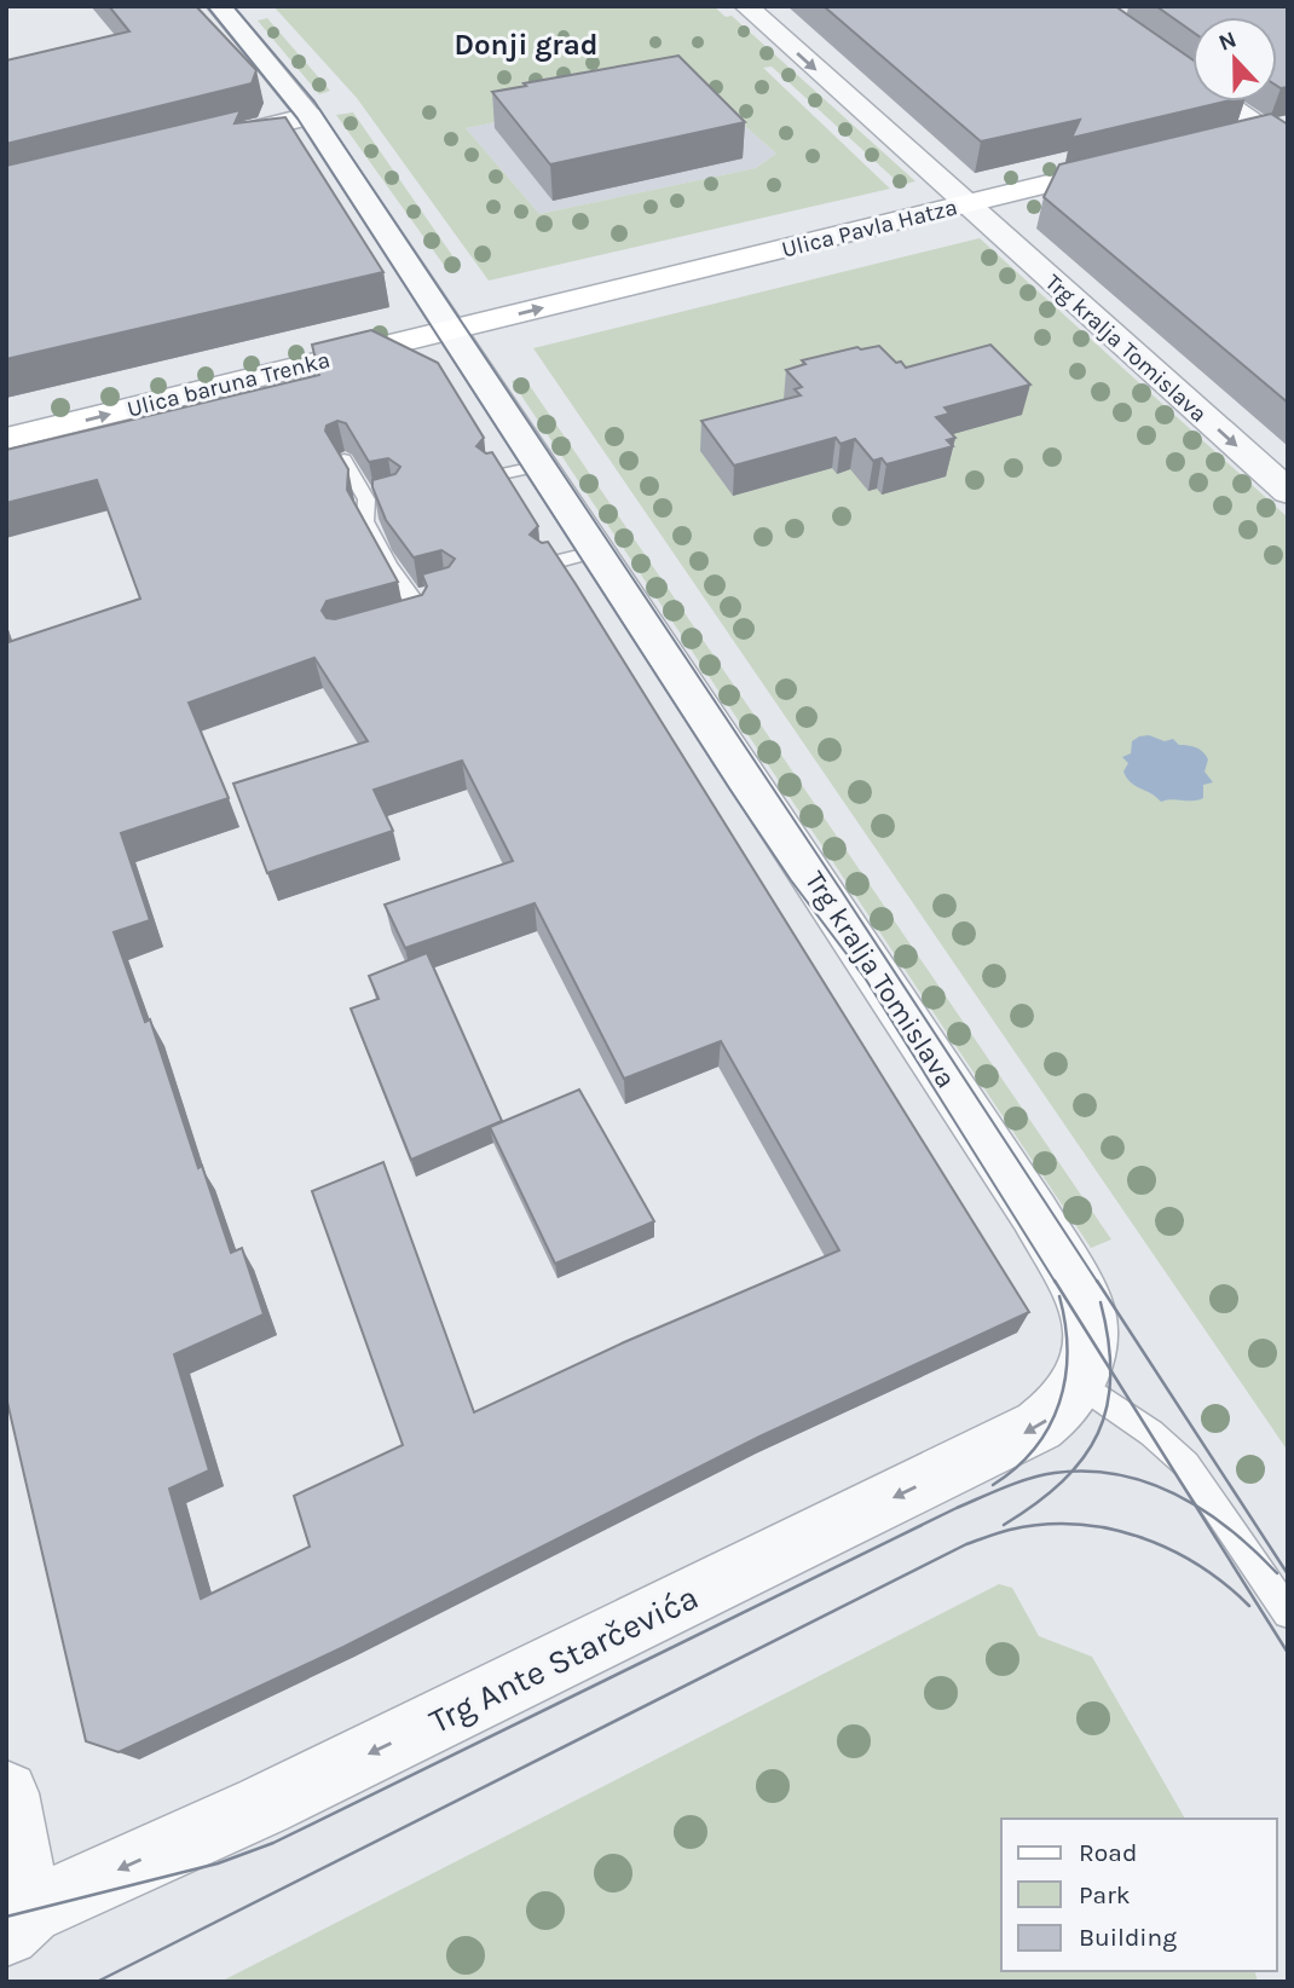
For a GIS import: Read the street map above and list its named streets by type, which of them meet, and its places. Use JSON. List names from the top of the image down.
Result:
{
  "streets": {
    "main road": ["Ulica Pavla Hatza", "Ulica baruna Trenka"],
    "street": ["Trg kralja Tomislava", "Trg Ante Starčevića"]
  },
  "crossings": [
    ["Ulica Pavla Hatza", "Trg kralja Tomislava"],
    ["Ulica Pavla Hatza", "Ulica baruna Trenka"],
    ["Trg kralja Tomislava", "Ulica baruna Trenka"],
    ["Trg kralja Tomislava", "Trg Ante Starčevića"]
  ],
  "one_way": ["Ulica Pavla Hatza", "Ulica baruna Trenka", "Trg Ante Starčevića"],
  "districts": ["Donji grad"],
  "legend": ["Road", "Park", "Building"],
  "north": "top"
}
